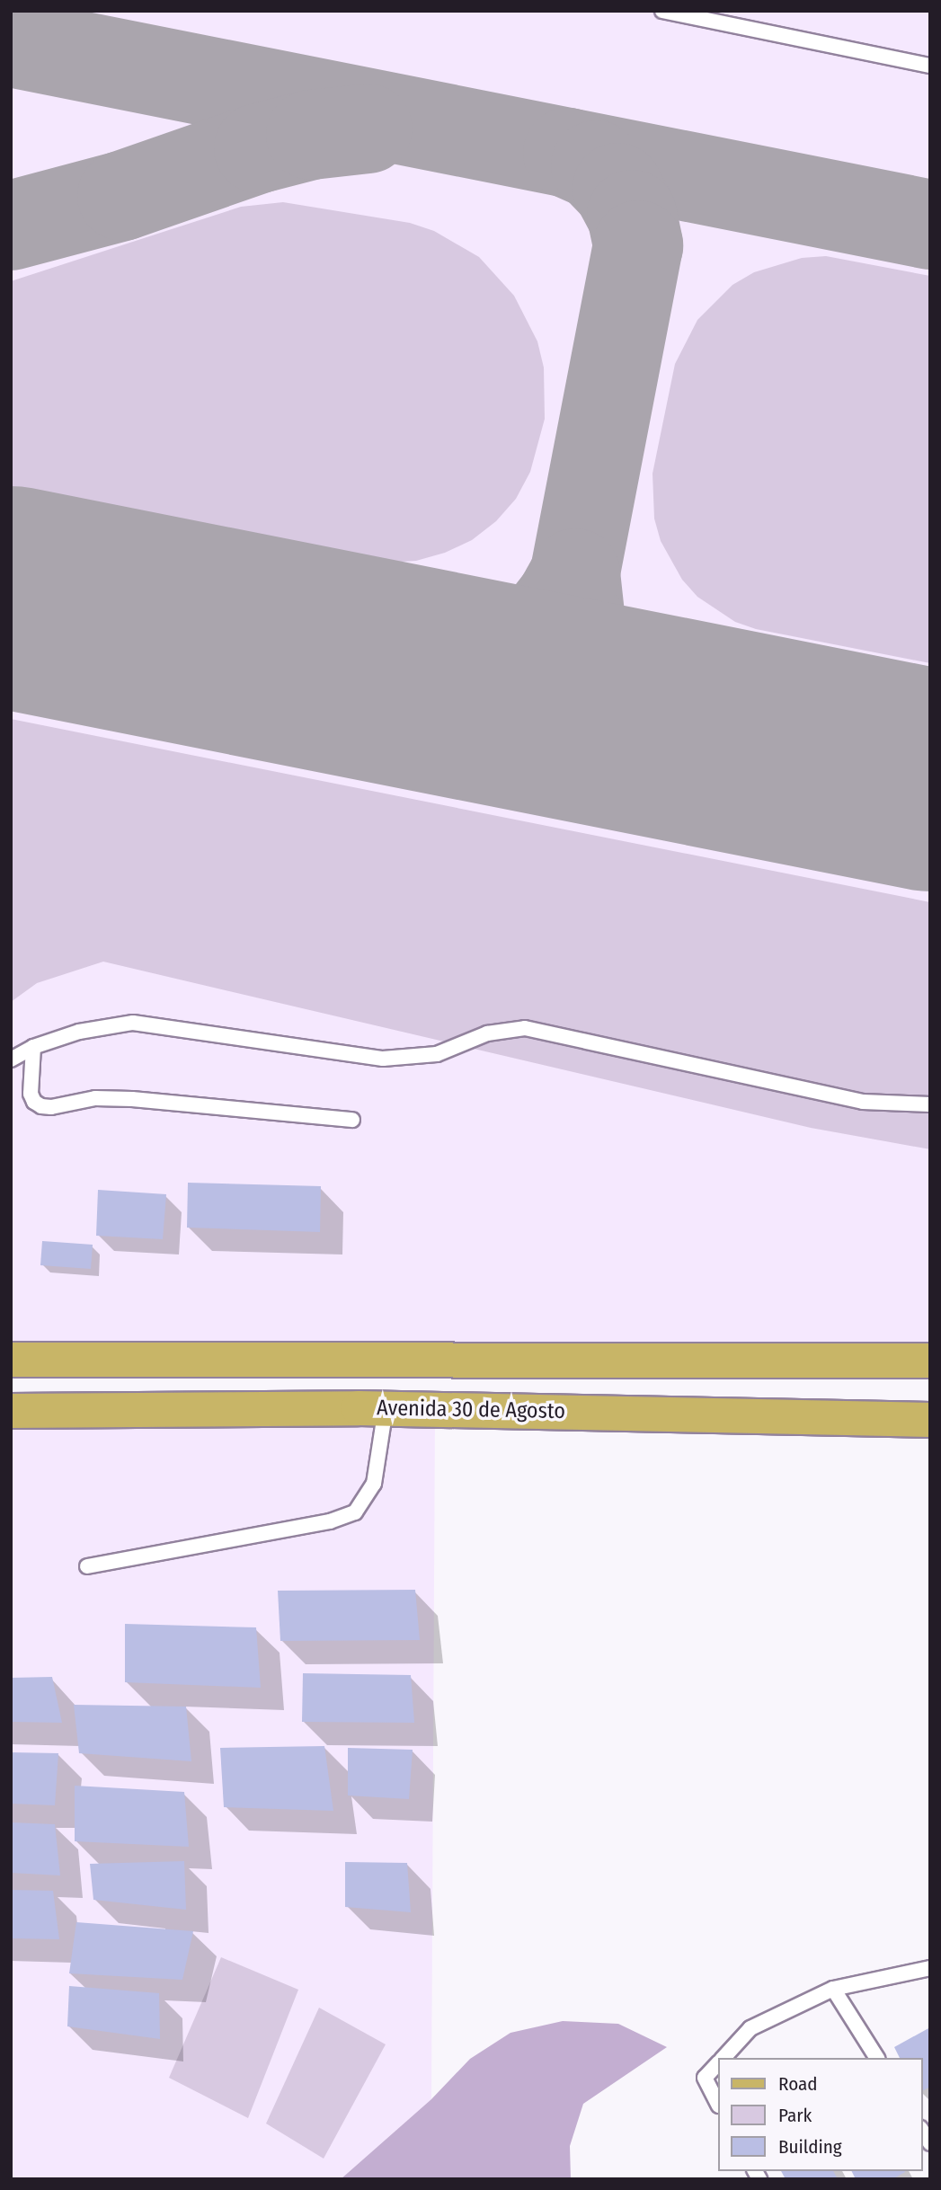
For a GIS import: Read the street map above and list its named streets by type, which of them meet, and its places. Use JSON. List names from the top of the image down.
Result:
{
  "streets": {
    "main road": ["Avenida 30 de Agosto"]
  },
  "legend": ["Road", "Park", "Building"]
}
